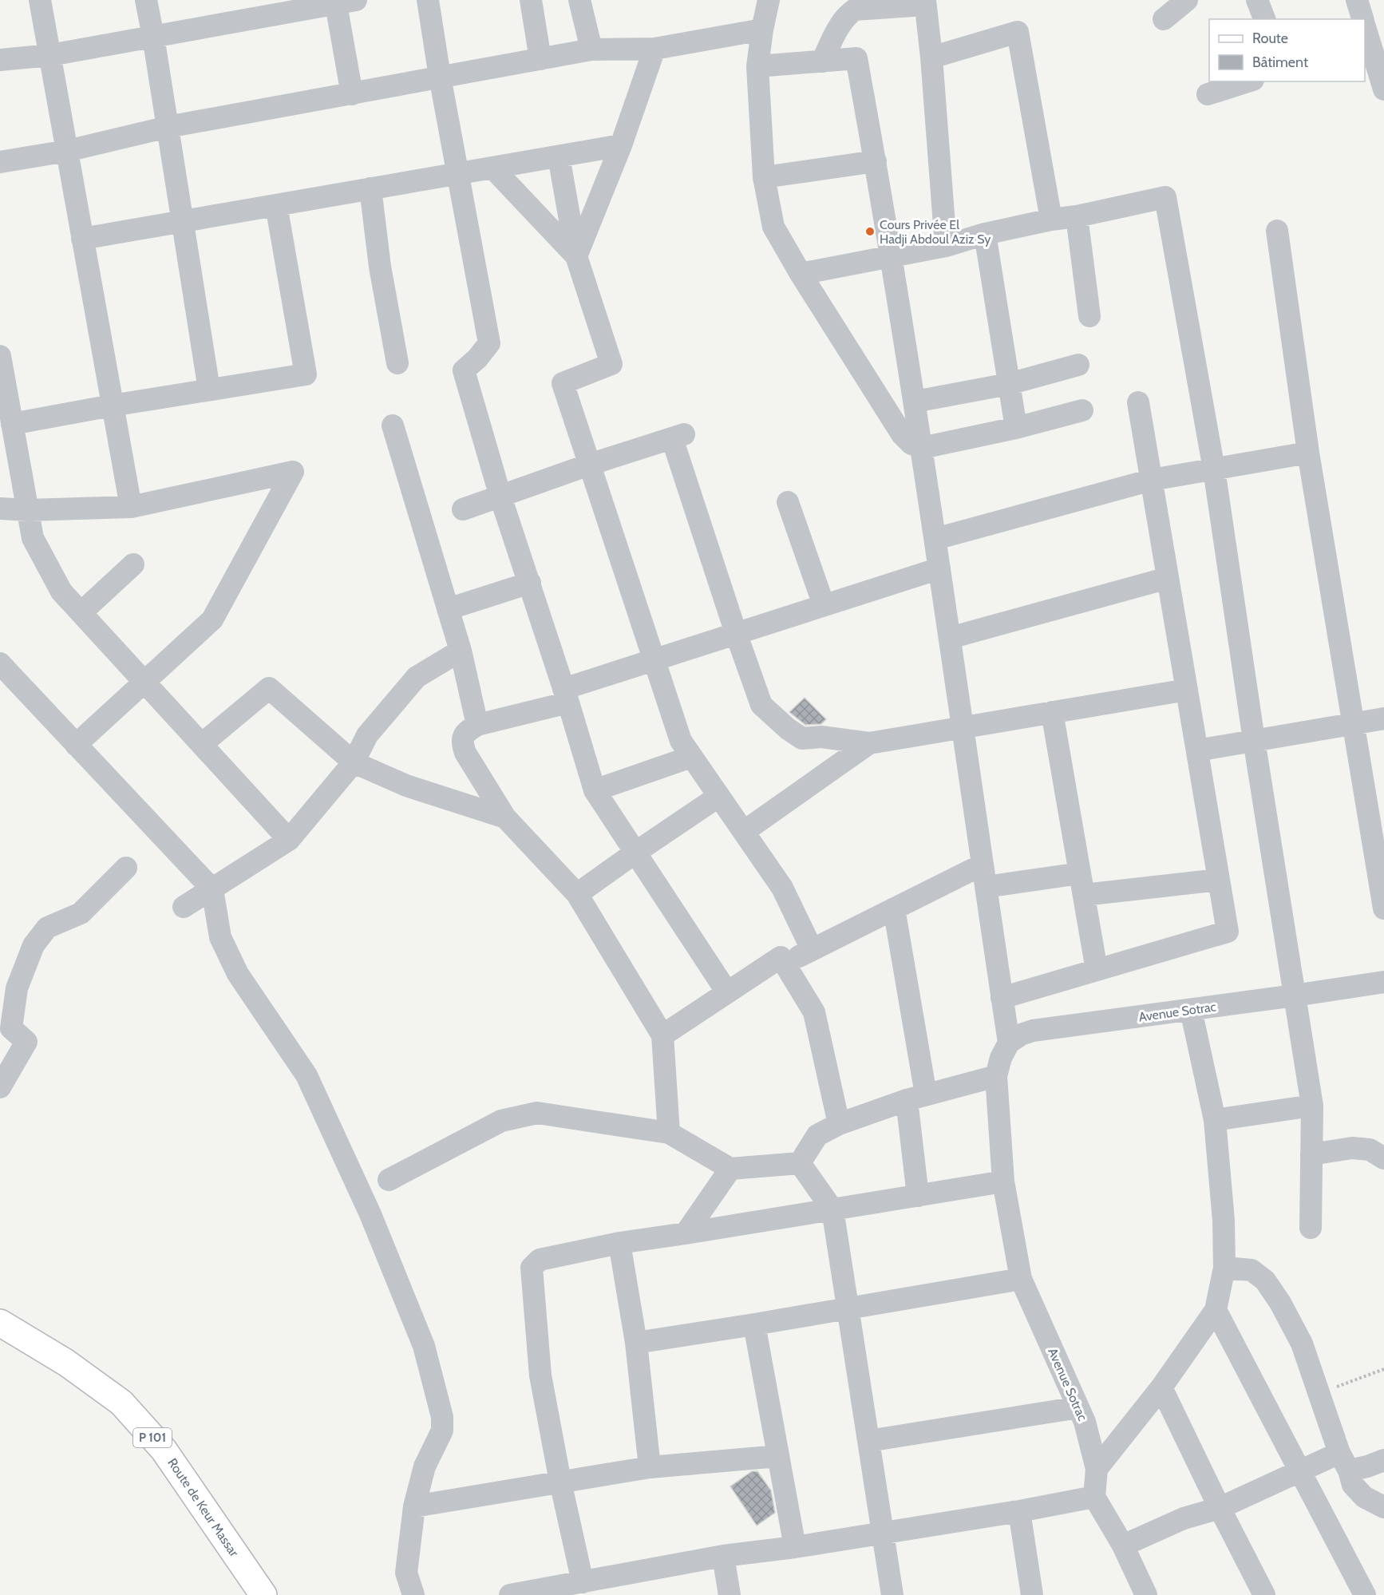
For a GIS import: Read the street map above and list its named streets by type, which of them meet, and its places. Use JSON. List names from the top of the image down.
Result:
{
  "streets": {
    "main road": ["P 101", "Route de Keur Massar"],
    "street": ["Avenue Sotrac"]
  },
  "places": ["Cours Privée El Hadji Abdoul Aziz Sy"],
  "legend": ["Route", "Bâtiment"]
}
